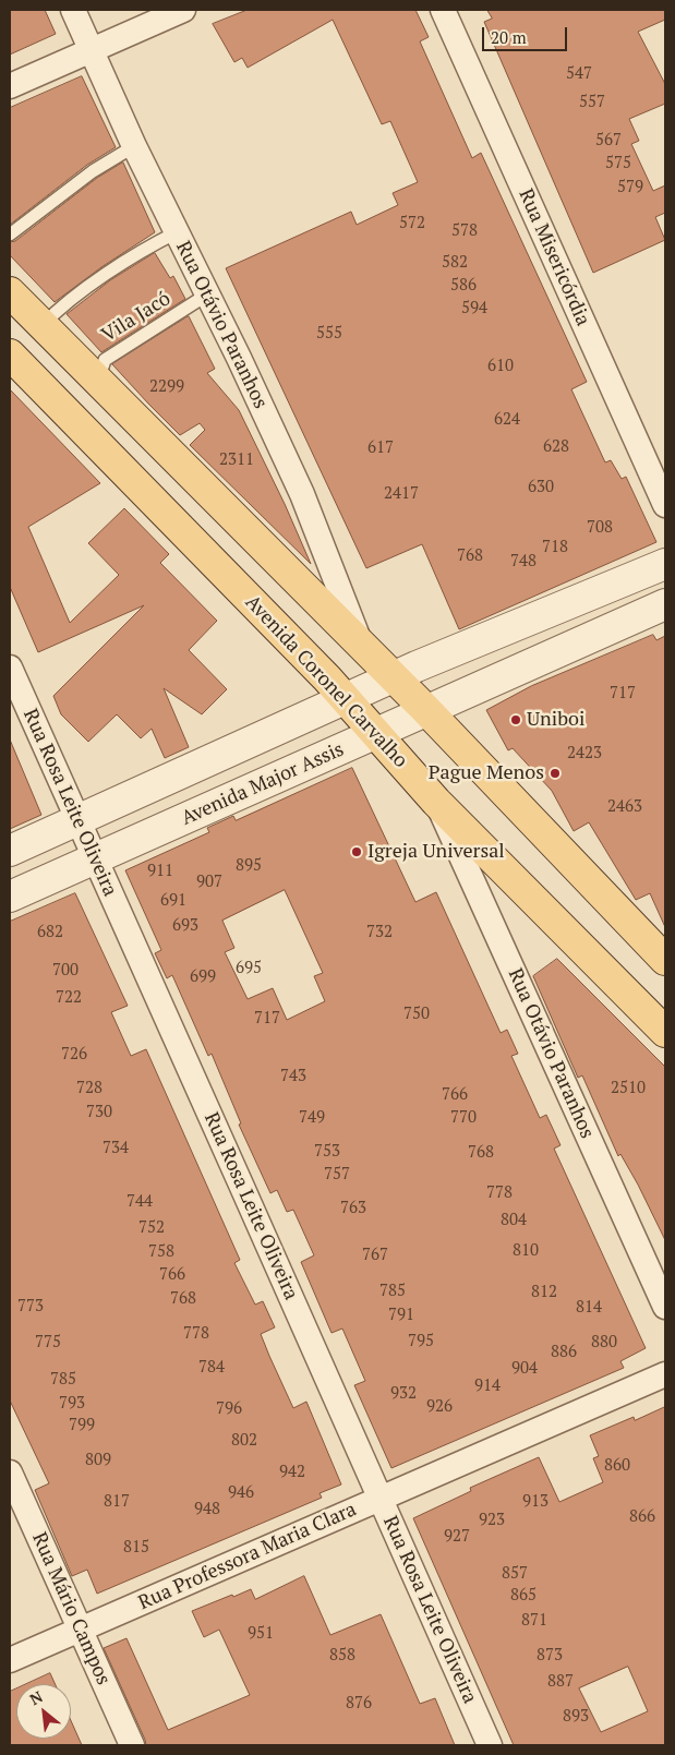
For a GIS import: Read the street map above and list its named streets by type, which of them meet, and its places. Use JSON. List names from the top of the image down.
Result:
{
  "streets": {
    "main road": ["Avenida Coronel Carvalho"],
    "street": [
      "Rua Misericórdia",
      "Rua Otávio Paranhos",
      "Avenida Major Assis",
      "Rua Rosa Leite Oliveira",
      "Rua Professora Maria Clara",
      "Rua Mário Campos"
    ],
    "lane": ["Vila Jacó"]
  },
  "crossings": [
    ["Vila Jacó", "Rua Otávio Paranhos"],
    ["Rua Otávio Paranhos", "Avenida Coronel Carvalho"],
    ["Avenida Coronel Carvalho", "Avenida Major Assis"],
    ["Avenida Major Assis", "Rua Rosa Leite Oliveira"],
    ["Rua Rosa Leite Oliveira", "Rua Professora Maria Clara"],
    ["Rua Professora Maria Clara", "Rua Mário Campos"]
  ],
  "places": ["Uniboi", "Pague Menos", "Igreja Universal"],
  "house_numbers": [
    "547",
    "557",
    "567",
    "575",
    "579",
    "572",
    "578",
    "582",
    "586",
    "594",
    "555",
    "610",
    "2299",
    "624",
    "628",
    "617",
    "2311",
    "630",
    "2417",
    "708",
    "718",
    "768",
    "748",
    "717",
    "2423",
    "2463",
    "895",
    "911",
    "907",
    "691",
    "693",
    "682",
    "732",
    "695",
    "700",
    "699",
    "722",
    "750",
    "717",
    "726",
    "743",
    "728",
    "2510",
    "766",
    "730",
    "749",
    "770",
    "734",
    "753",
    "768",
    "757",
    "778",
    "744",
    "763",
    "804",
    "752",
    "810",
    "758",
    "767",
    "766",
    "785",
    "812",
    "768",
    "773",
    "814",
    "791",
    "778",
    "795",
    "775",
    "880",
    "886",
    "784",
    "904",
    "785",
    "914",
    "932",
    "793",
    "926",
    "796",
    "799",
    "802",
    "809",
    "860",
    "942",
    "946",
    "817",
    "913",
    "948",
    "866",
    "923",
    "927",
    "815",
    "857",
    "865",
    "871",
    "951",
    "858",
    "873",
    "887",
    "876",
    "893"
  ],
  "scale_bar": "20 m",
  "north": "top left"
}
